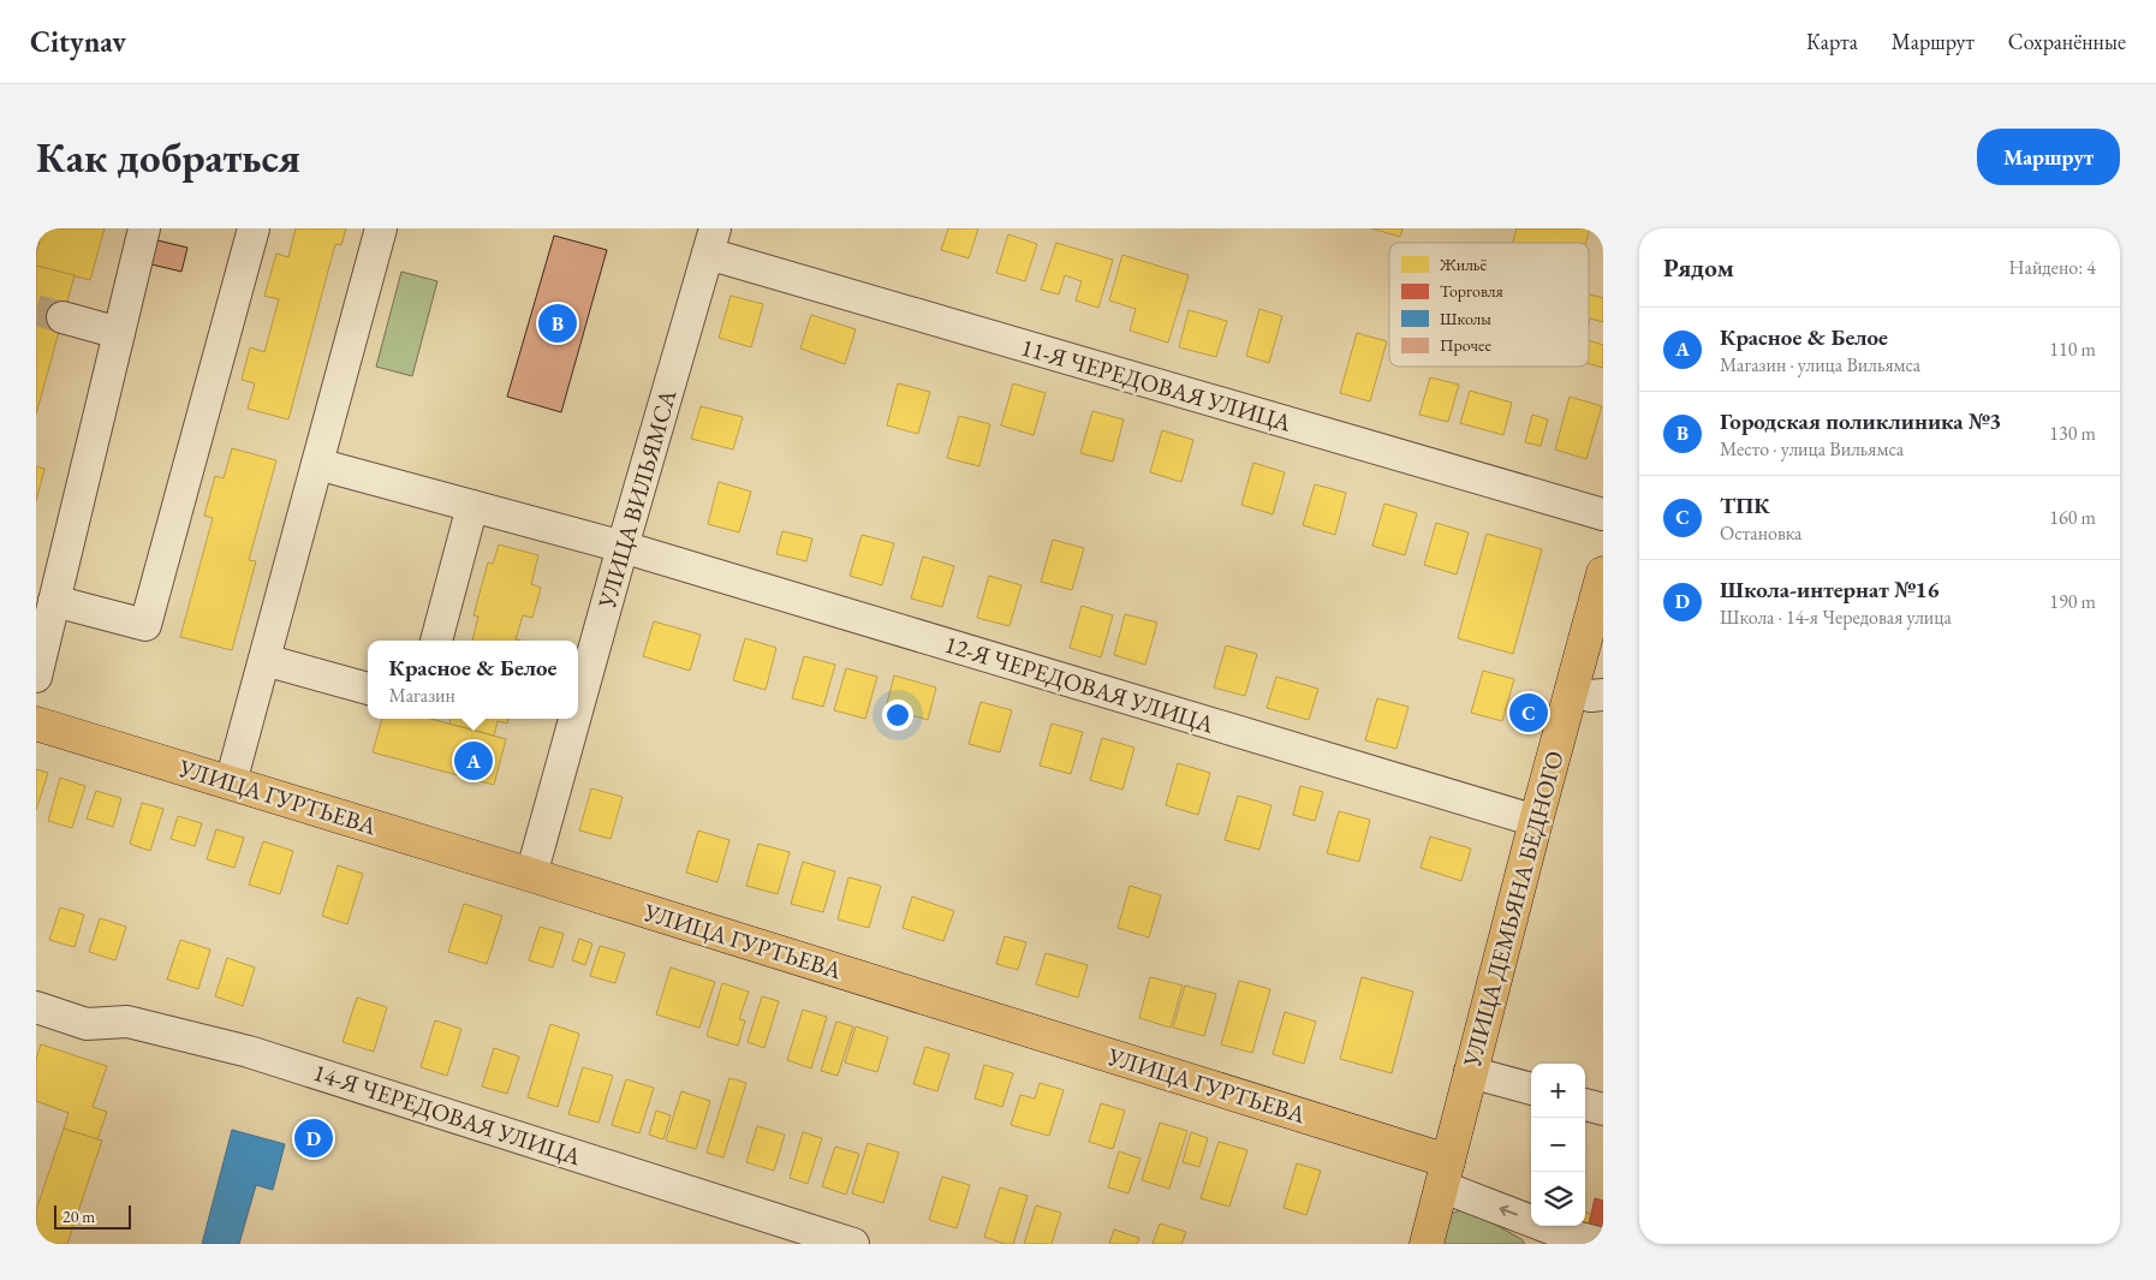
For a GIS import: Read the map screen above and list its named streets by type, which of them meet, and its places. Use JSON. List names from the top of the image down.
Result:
{
  "streets": {
    "main road": ["УЛИЦА ГУРТЬЕВА", "УЛИЦА ДЕМЬЯНА БЕДНОГО"],
    "street": [
      "11-Я ЧЕРЕДОВАЯ УЛИЦА",
      "УЛИЦА ВИЛЬЯМСА",
      "12-Я ЧЕРЕДОВАЯ УЛИЦА",
      "14-Я ЧЕРЕДОВАЯ УЛИЦА"
    ]
  },
  "crossings": [
    ["11-Я ЧЕРЕДОВАЯ УЛИЦА", "УЛИЦА ВИЛЬЯМСА"],
    ["УЛИЦА ВИЛЬЯМСА", "12-Я ЧЕРЕДОВАЯ УЛИЦА"],
    ["УЛИЦА ВИЛЬЯМСА", "УЛИЦА ГУРТЬЕВА"],
    ["12-Я ЧЕРЕДОВАЯ УЛИЦА", "УЛИЦА ДЕМЬЯНА БЕДНОГО"],
    ["УЛИЦА ГУРТЬЕВА", "УЛИЦА ДЕМЬЯНА БЕДНОГО"]
  ],
  "legend": [
    "Жильё",
    "Торговля",
    "Школы",
    "Прочее"
  ],
  "scale_bar": "20 m",
  "page": {
    "header": "Citynav",
    "nav": ["Карта", "Маршрут", "Сохранённые"],
    "buttons": "Маршрут",
    "title": "Как добраться",
    "heading": ["Рядом", "Найдено: 4"],
    "pins": [
      "B",
      "C",
      "A",
      "D"
    ],
    "list": [
      {
        "mark": "A",
        "name": "Красное & Белое",
        "note": "Магазин · улица Вильямса",
        "value": "110 m"
      },
      {
        "mark": "B",
        "name": "Городская поликлиника №3",
        "note": "Место · улица Вильямса",
        "value": "130 m"
      },
      {
        "mark": "C",
        "name": "ТПК",
        "note": "Остановка",
        "value": "160 m"
      },
      {
        "mark": "D",
        "name": "Школа-интернат №16",
        "note": "Школа · 14-я Чередовая улица",
        "value": "190 m"
      }
    ],
    "popup": ["Красное & Белое", "Магазин"],
    "map_buttons": ["+", "−"],
    "scale": "20 m"
  }
}
